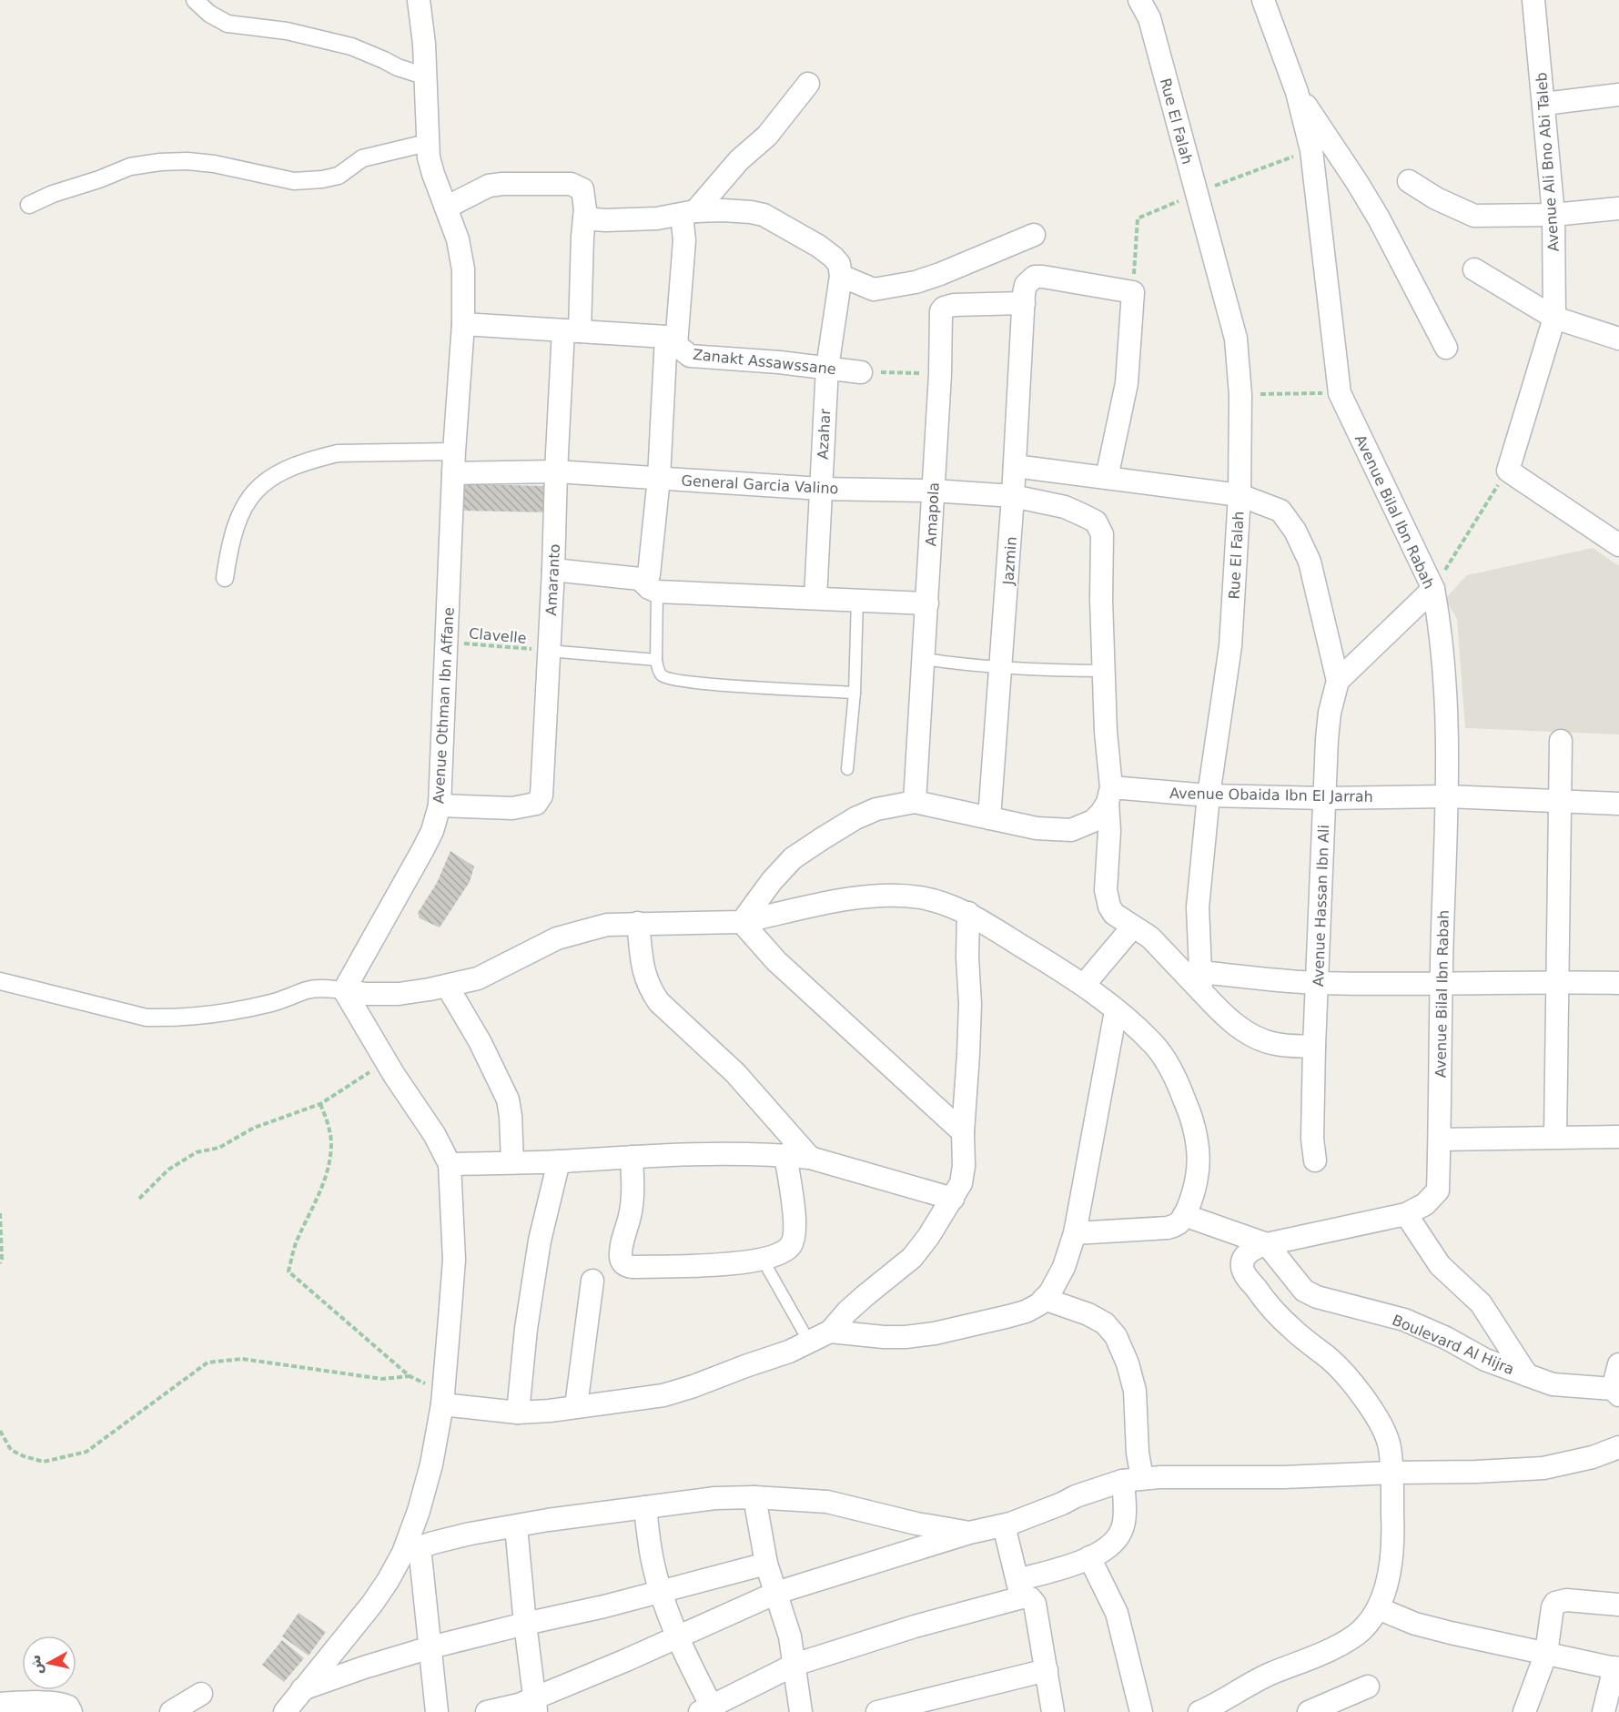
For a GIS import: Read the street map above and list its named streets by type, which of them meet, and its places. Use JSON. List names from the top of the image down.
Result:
{
  "streets": {
    "street": [
      "Rue El Falah",
      "Avenue Ali Bno Abi Taleb",
      "Zanakt Assawssane",
      "Azahar",
      "General Garcia Valino",
      "Avenue Bilal Ibn Rabah",
      "Amapola",
      "Jazmin",
      "Amaranto",
      "Avenue Othman Ibn Affane",
      "Avenue Obaida Ibn El Jarrah",
      "Avenue Hassan Ibn Ali",
      "Boulevard Al Hijra"
    ],
    "path": ["Clavelle"]
  },
  "crossings": [
    ["Rue El Falah", "General Garcia Valino"],
    ["Rue El Falah", "Avenue Obaida Ibn El Jarrah"],
    ["Rue El Falah", "Avenue Hassan Ibn Ali"],
    ["Zanakt Assawssane", "Azahar"],
    ["Zanakt Assawssane", "Amaranto"],
    ["Zanakt Assawssane", "Avenue Othman Ibn Affane"],
    ["Azahar", "General Garcia Valino"],
    ["General Garcia Valino", "Amapola"],
    ["General Garcia Valino", "Jazmin"],
    ["General Garcia Valino", "Amaranto"],
    ["General Garcia Valino", "Avenue Othman Ibn Affane"],
    ["General Garcia Valino", "Avenue Obaida Ibn El Jarrah"],
    ["Avenue Bilal Ibn Rabah", "Avenue Obaida Ibn El Jarrah"],
    ["Avenue Bilal Ibn Rabah", "Boulevard Al Hijra"],
    ["Amapola", "Jazmin"],
    ["Jazmin", "Avenue Hassan Ibn Ali"],
    ["Amaranto", "Clavelle"],
    ["Amaranto", "Avenue Othman Ibn Affane"],
    ["Clavelle", "Avenue Othman Ibn Affane"],
    ["Avenue Obaida Ibn El Jarrah", "Avenue Hassan Ibn Ali"]
  ],
  "north": "left"
}
